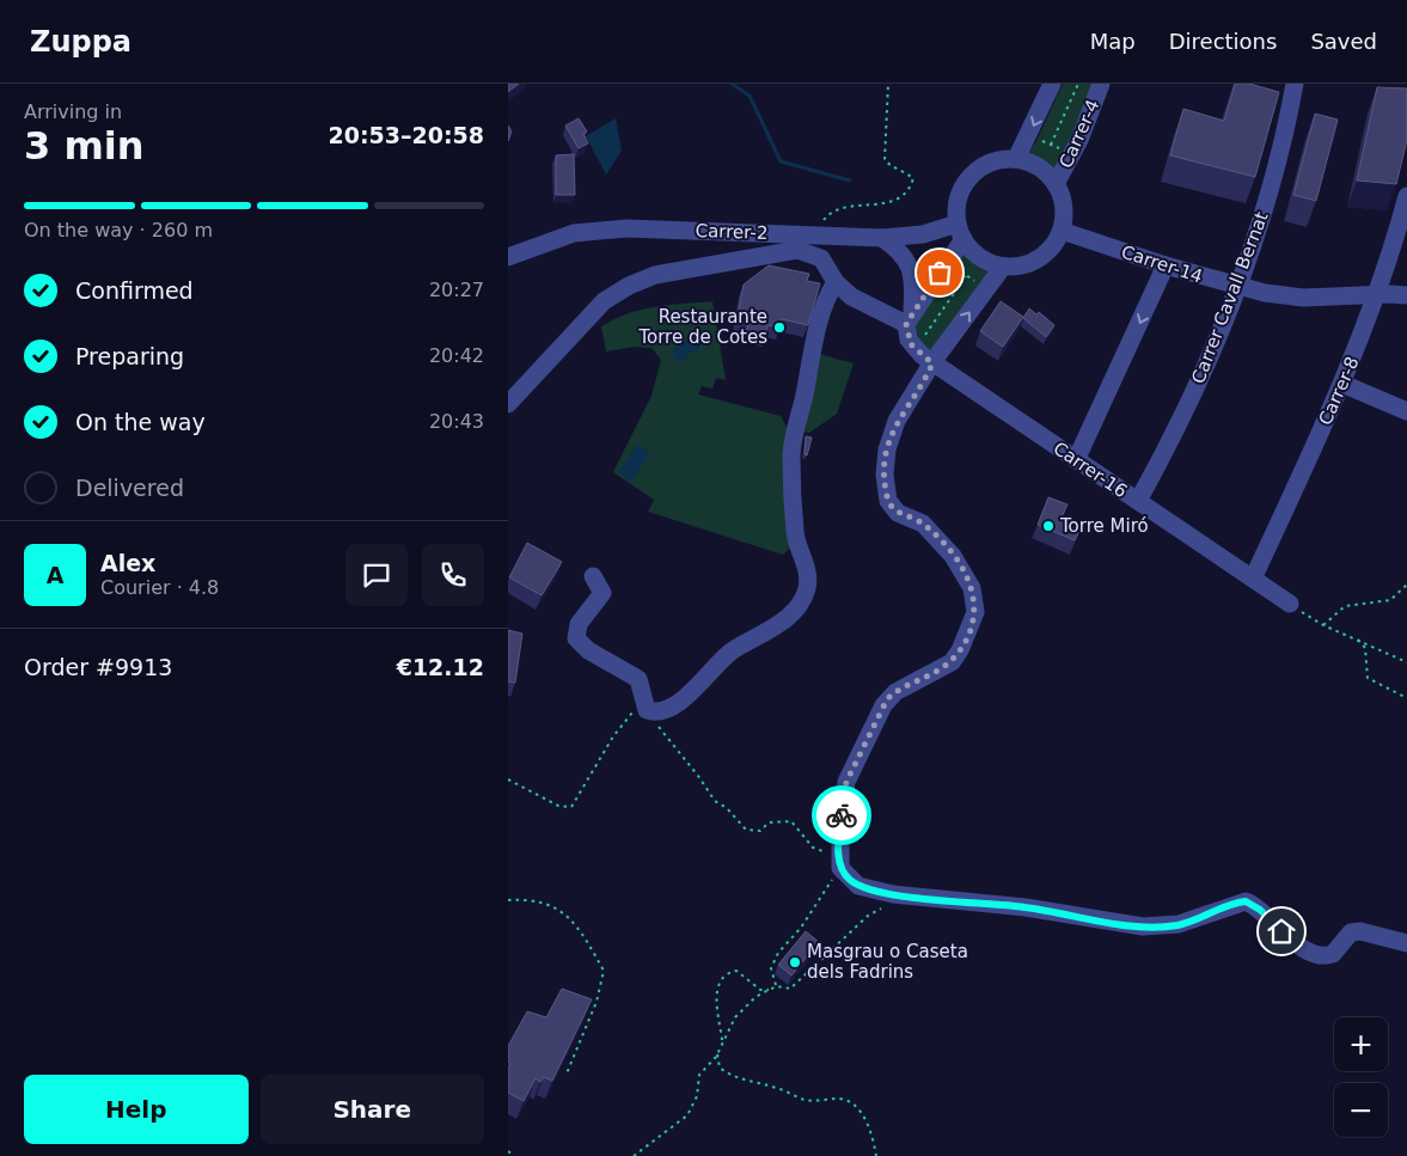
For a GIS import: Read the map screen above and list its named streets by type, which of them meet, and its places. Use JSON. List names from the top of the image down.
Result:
{
  "streets": {
    "street": [
      "Carrer-4",
      "Carrer-2",
      "Carrer-14",
      "Carrer Cavall Bernat",
      "Carrer-8",
      "Carrer-16"
    ]
  },
  "crossings": [
    ["Carrer-4", "Carrer-2"],
    ["Carrer-4", "Carrer-14"],
    ["Carrer-2", "Carrer-14"],
    ["Carrer-14", "Carrer Cavall Bernat"],
    ["Carrer-14", "Carrer-8"],
    ["Carrer Cavall Bernat", "Carrer-16"],
    ["Carrer-8", "Carrer-16"]
  ],
  "places": ["Restaurante Torre de Cotes", "Torre Miró", "Masgrau o Caseta dels Fadrins"],
  "page": {
    "header": "Zuppa",
    "nav": ["Map", "Directions", "Saved"],
    "heading": ["3 min", "Arriving in", "20:53–20:58"],
    "panel": [
      "Alex",
      "Courier · 4.8",
      "Order #9913",
      "€12.12"
    ],
    "bar": "On the way · 260 m",
    "list": [
      ["Confirmed", "20:27"],
      ["Preparing", "20:42"],
      ["On the way", "20:43"],
      "Delivered"
    ],
    "round": "A",
    "map_buttons": ["+", "−"],
    "buttons": ["Help", "Share"]
  }
}
